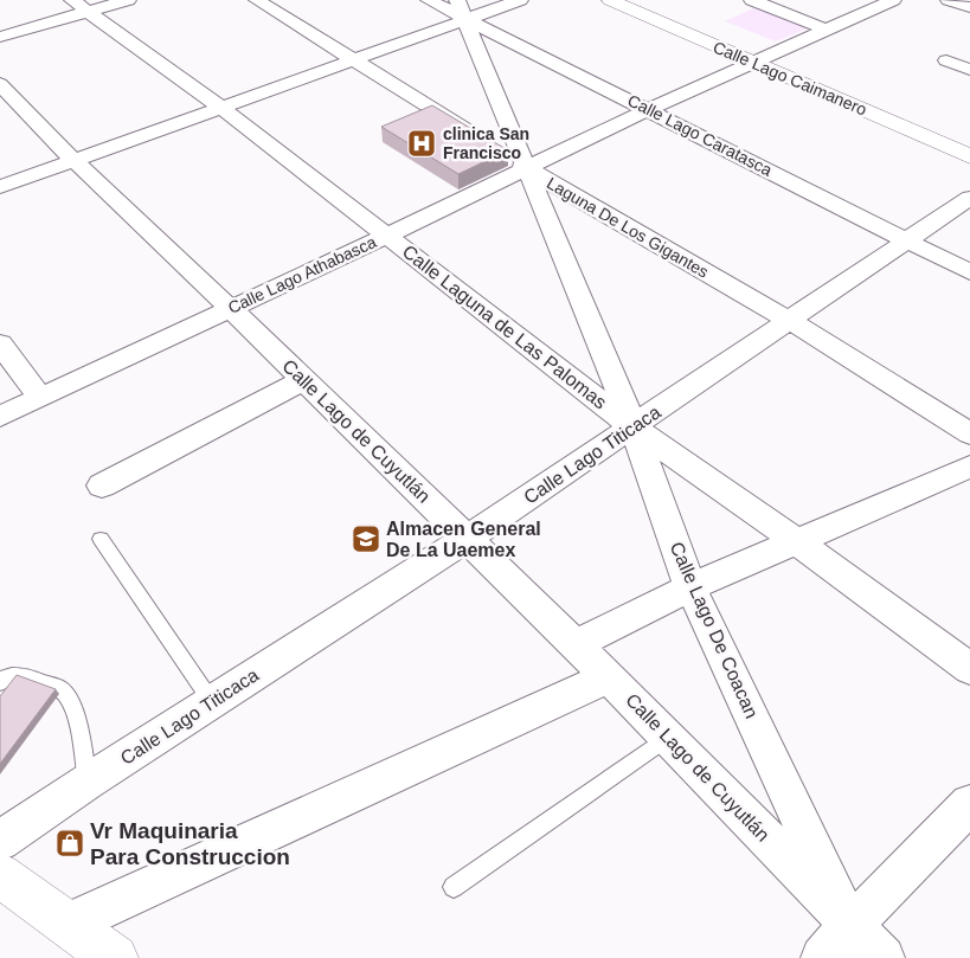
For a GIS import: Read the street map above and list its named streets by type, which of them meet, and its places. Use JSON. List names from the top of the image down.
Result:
{
  "streets": {
    "street": [
      "Calle Lago Caimanero",
      "Calle Lago Caratasca",
      "Laguna De Los Gigantes",
      "Calle Lago Athabasca",
      "Calle Laguna de Las Palomas",
      "Calle Lago de Cuyutlán",
      "Calle Lago Titicaca",
      "Calle Lago De Coacan"
    ]
  },
  "crossings": [
    ["Calle Lago Caimanero", "Calle Lago Athabasca"],
    ["Calle Lago Caratasca", "Calle Lago Athabasca"],
    ["Calle Lago Caratasca", "Calle Lago Titicaca"],
    ["Calle Lago Caratasca", "Calle Lago De Coacan"],
    ["Laguna De Los Gigantes", "Calle Lago Athabasca"],
    ["Laguna De Los Gigantes", "Calle Lago Titicaca"],
    ["Laguna De Los Gigantes", "Calle Lago De Coacan"],
    ["Calle Lago Athabasca", "Calle Laguna de Las Palomas"],
    ["Calle Lago Athabasca", "Calle Lago de Cuyutlán"],
    ["Calle Lago Athabasca", "Calle Lago De Coacan"],
    ["Calle Laguna de Las Palomas", "Calle Lago Titicaca"],
    ["Calle Laguna de Las Palomas", "Calle Lago De Coacan"],
    ["Calle Lago de Cuyutlán", "Calle Lago Titicaca"],
    ["Calle Lago de Cuyutlán", "Calle Lago De Coacan"],
    ["Calle Lago Titicaca", "Calle Lago De Coacan"]
  ],
  "places": {
    "hospital": ["clinica San Francisco"],
    "school or university": ["Almacen General De La Uaemex"],
    "shop": ["Vr Maquinaria Para Construccion"]
  }
}
